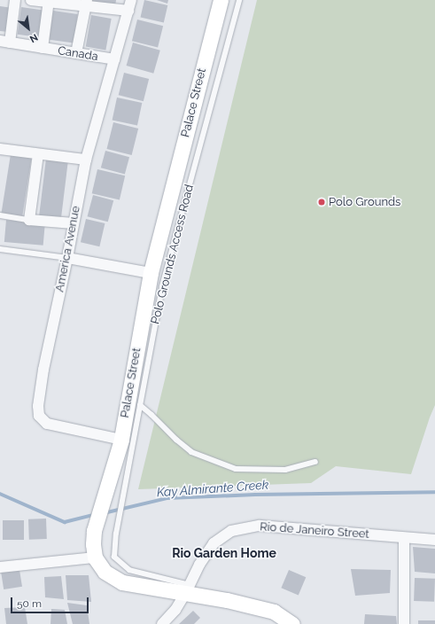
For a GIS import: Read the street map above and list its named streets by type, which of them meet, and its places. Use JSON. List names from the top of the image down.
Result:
{
  "streets": {
    "street": [
      "Canada",
      "Palace Street",
      "America Avenue",
      "Rio de Janeiro Street"
    ],
    "lane": ["Polo Grounds Access Road"]
  },
  "crossings": [
    ["Canada", "America Avenue"],
    ["Palace Street", "America Avenue"],
    ["Palace Street", "Polo Grounds Access Road"],
    ["Palace Street", "Rio de Janeiro Street"],
    ["America Avenue", "Polo Grounds Access Road"],
    ["Polo Grounds Access Road", "Rio de Janeiro Street"]
  ],
  "districts": ["Rio Garden Home"],
  "water": ["Kay Almirante Creek"],
  "places": ["Polo Grounds"],
  "scale_bar": "50 m",
  "north": "bottom right"
}
